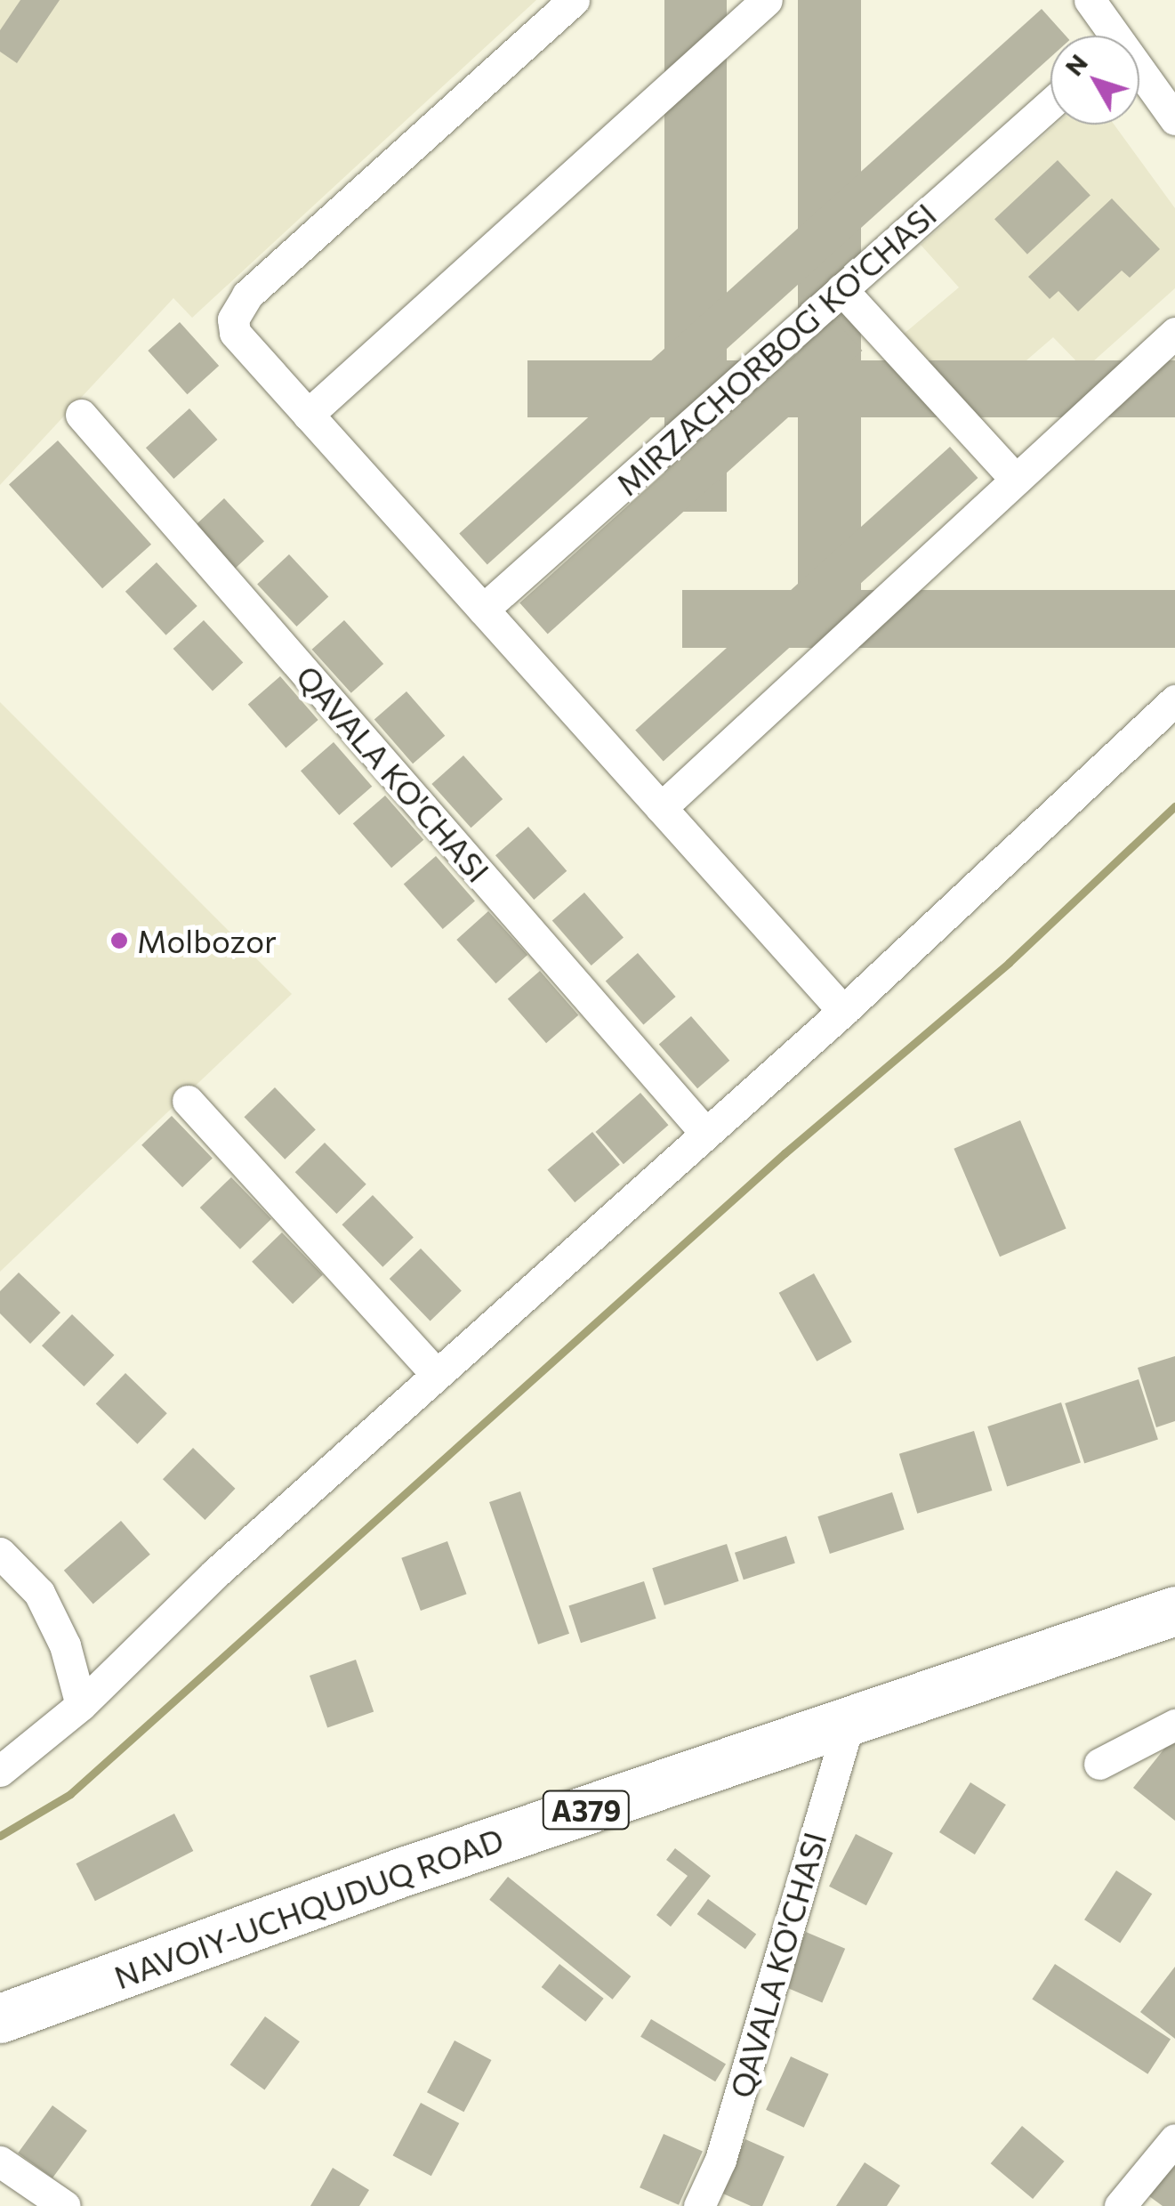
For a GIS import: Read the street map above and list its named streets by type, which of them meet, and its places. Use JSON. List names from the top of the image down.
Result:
{
  "streets": {
    "highway": ["A379", "NAVOIY-UCHQUDUQ ROAD"],
    "street": ["MIRZACHORBOG' KO'CHASI", "QAVALA KO'CHASI"]
  },
  "crossings": [
    ["QAVALA KO'CHASI", "NAVOIY-UCHQUDUQ ROAD"]
  ],
  "places": ["Molbozor"],
  "north": "top left"
}
